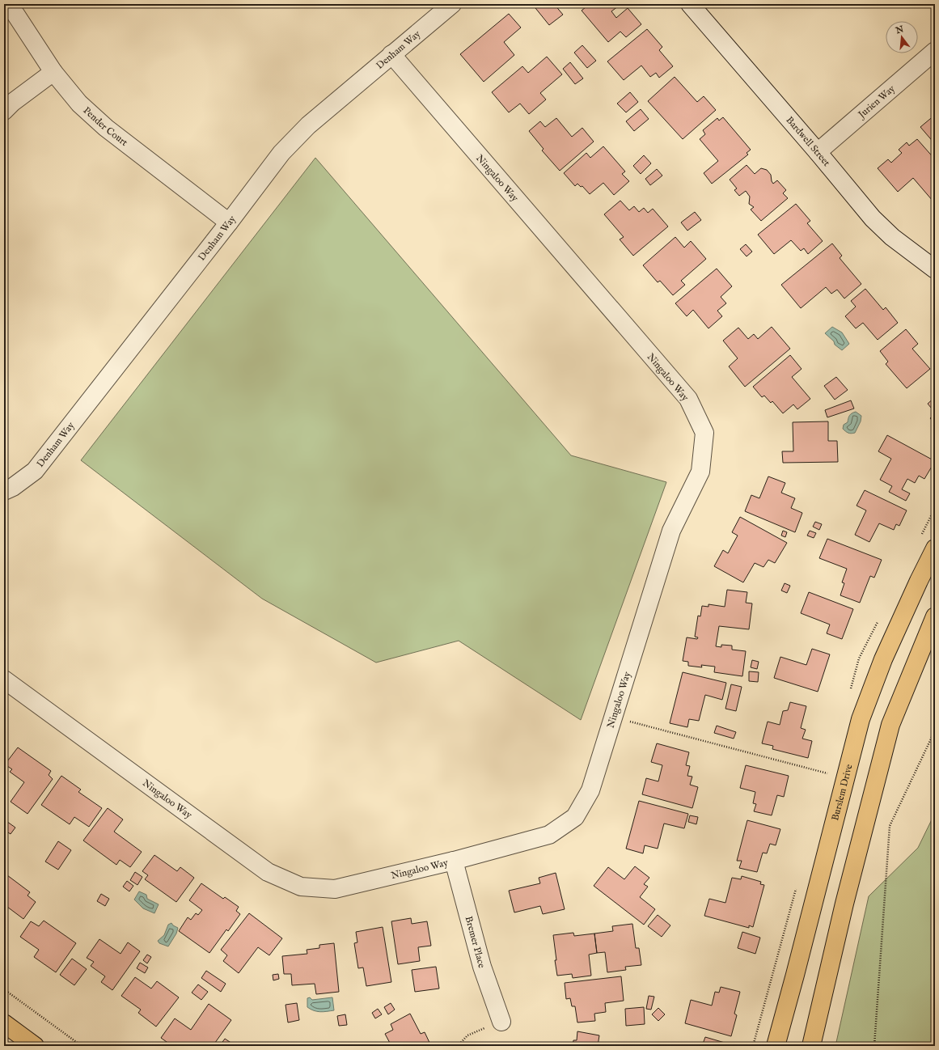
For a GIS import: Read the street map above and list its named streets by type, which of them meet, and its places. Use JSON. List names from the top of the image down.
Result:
{
  "streets": {
    "main road": ["Burslem Drive"],
    "street": [
      "Denham Way",
      "Jurien Way",
      "Pender Court",
      "Bardwell Street",
      "Ningaloo Way",
      "Bremer Place"
    ]
  },
  "crossings": [
    ["Denham Way", "Pender Court"],
    ["Denham Way", "Ningaloo Way"],
    ["Jurien Way", "Bardwell Street"],
    ["Ningaloo Way", "Bremer Place"]
  ],
  "north": "top"
}
